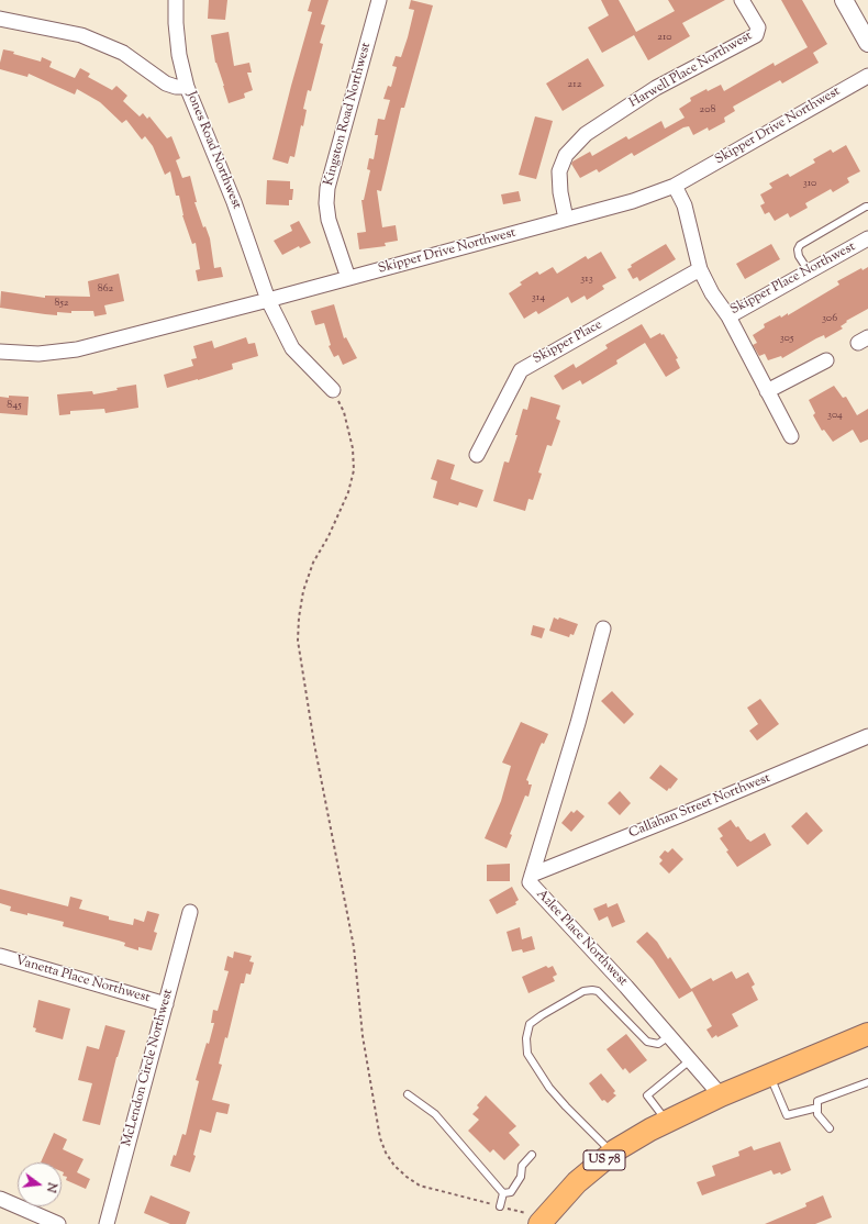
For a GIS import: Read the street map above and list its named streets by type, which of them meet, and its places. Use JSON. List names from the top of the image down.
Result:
{
  "streets": {
    "main road": ["US 78"],
    "street": [
      "Harwell Place Northwest",
      "Kingston Road Northwest",
      "Skipper Drive Northwest",
      "Jones Road Northwest",
      "Skipper Place Northwest",
      "Skipper Place",
      "Callahan Street Northwest",
      "Azlee Place Northwest",
      "Vanetta Place Northwest",
      "McLendon Circle Northwest"
    ]
  },
  "crossings": [
    ["Harwell Place Northwest", "Skipper Drive Northwest"],
    ["Kingston Road Northwest", "Skipper Drive Northwest"],
    ["Skipper Drive Northwest", "Jones Road Northwest"],
    ["Skipper Drive Northwest", "Skipper Place Northwest"],
    ["Skipper Place Northwest", "Skipper Place"],
    ["Callahan Street Northwest", "Azlee Place Northwest"],
    ["Azlee Place Northwest", "US 78"],
    ["Vanetta Place Northwest", "McLendon Circle Northwest"]
  ],
  "house_numbers": [
    "210",
    "212",
    "208",
    "310",
    "313",
    "862",
    "314",
    "852",
    "306",
    "305",
    "845",
    "304"
  ],
  "north": "right"
}
